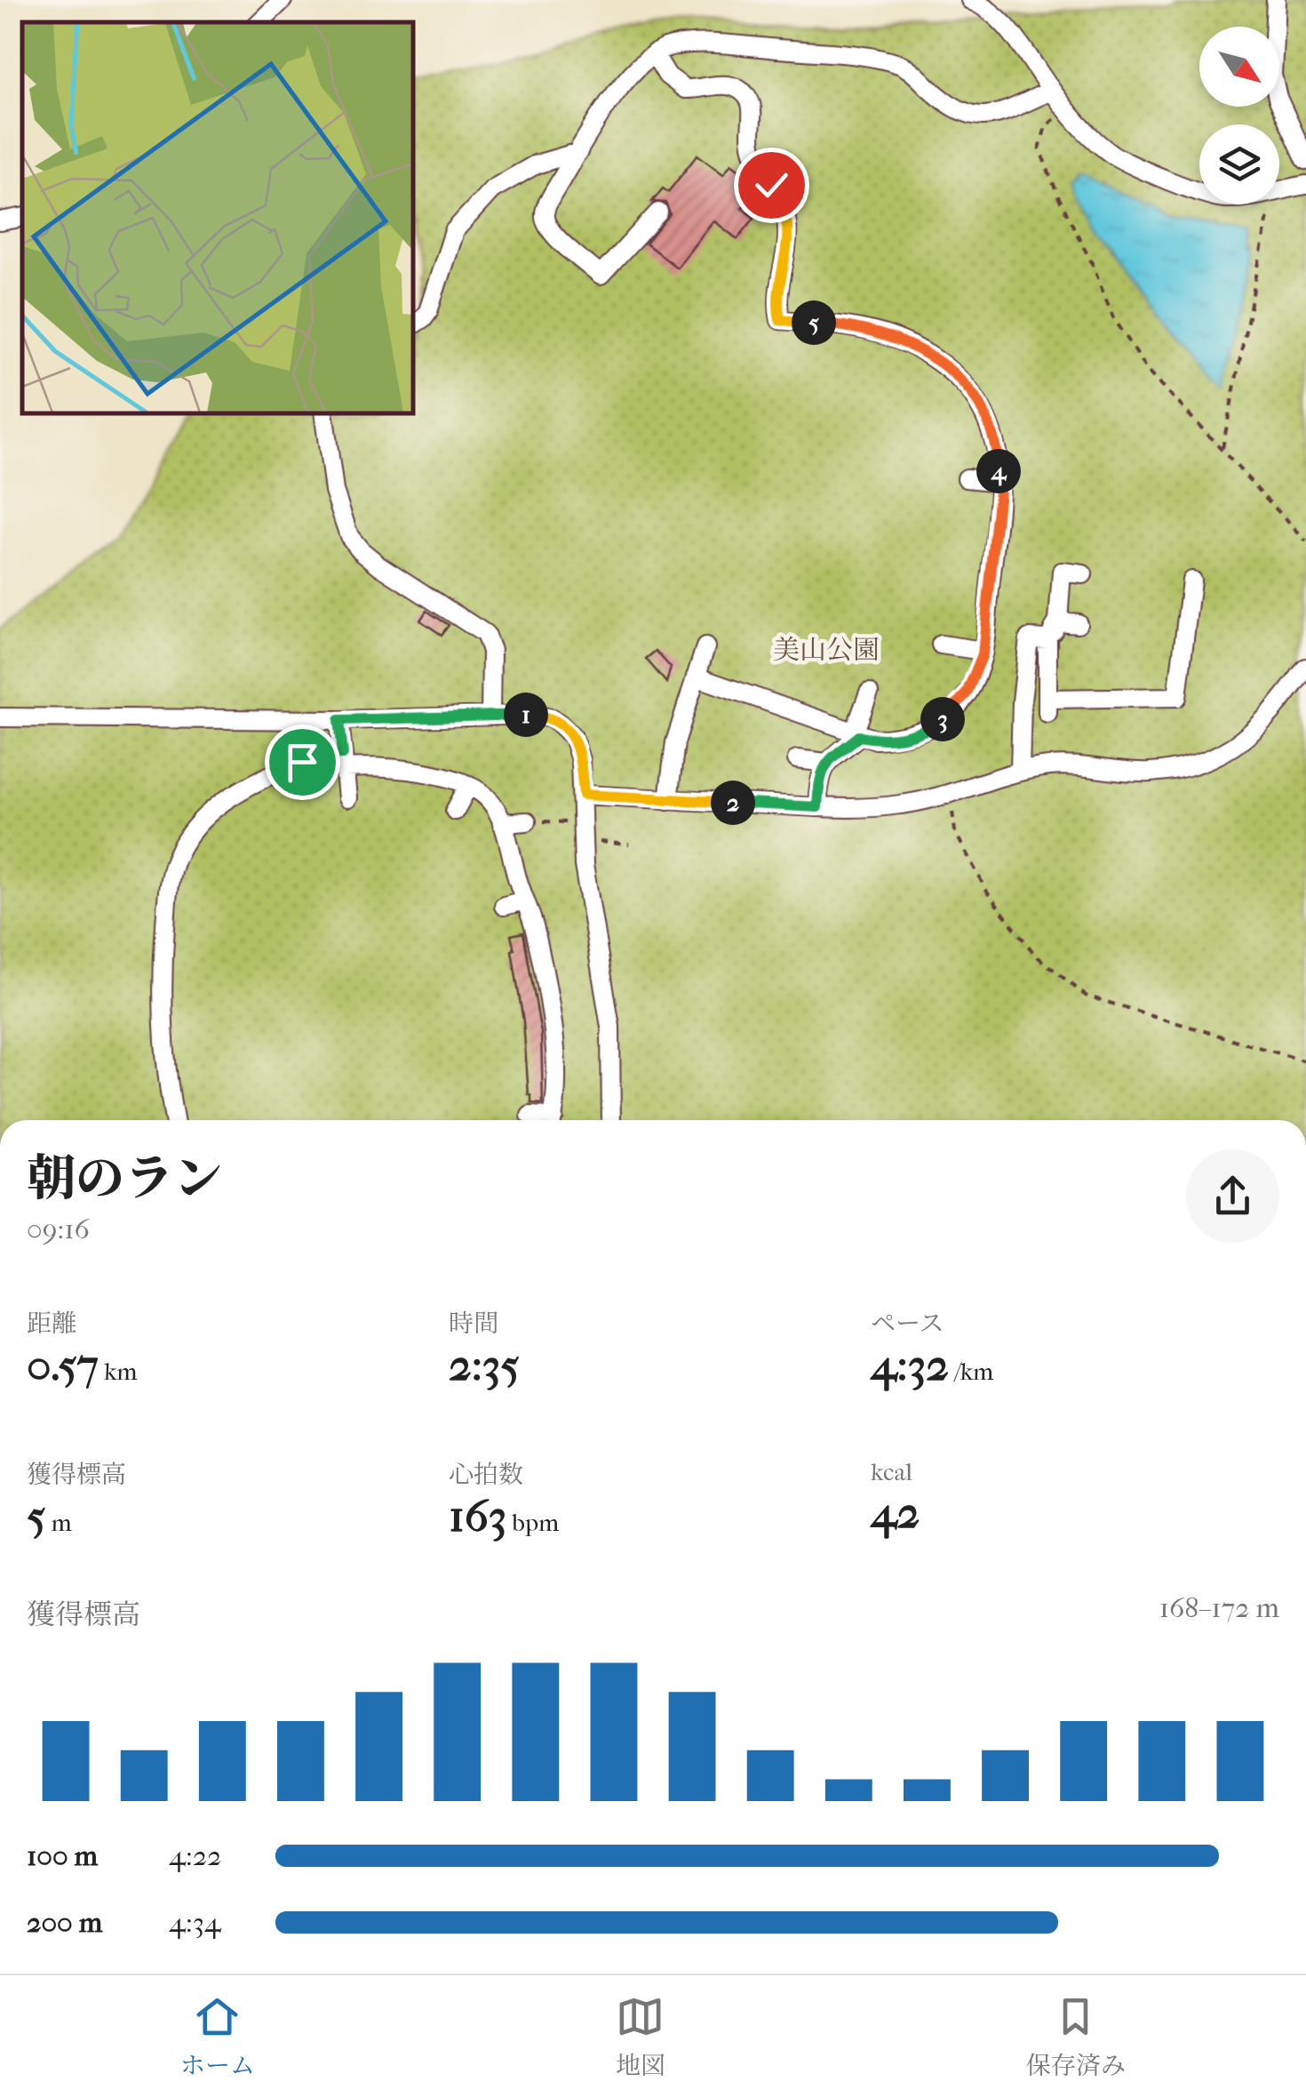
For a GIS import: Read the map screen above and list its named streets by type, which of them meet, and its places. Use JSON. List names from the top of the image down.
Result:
{
  "parks": ["美山公園"],
  "north": "bottom right",
  "page": {
    "pins": [
      "5",
      "4",
      "1",
      "3",
      "2"
    ],
    "heading": ["朝のラン", "09:16"],
    "stats": [
      ["距離", "0.57 km"],
      ["時間", "2:35"],
      ["ペース", "4:32 /km"],
      ["獲得標高", "5 m"],
      ["心拍数", "163 bpm"],
      ["kcal", "42"]
    ],
    "chart": ["獲得標高", "168–172 m"],
    "list": [
      {
        "name": "100 m",
        "note": "4:22"
      },
      {
        "name": "200 m",
        "note": "4:34"
      }
    ],
    "tabs": ["ホーム", "地図", "保存済み"]
  }
}
